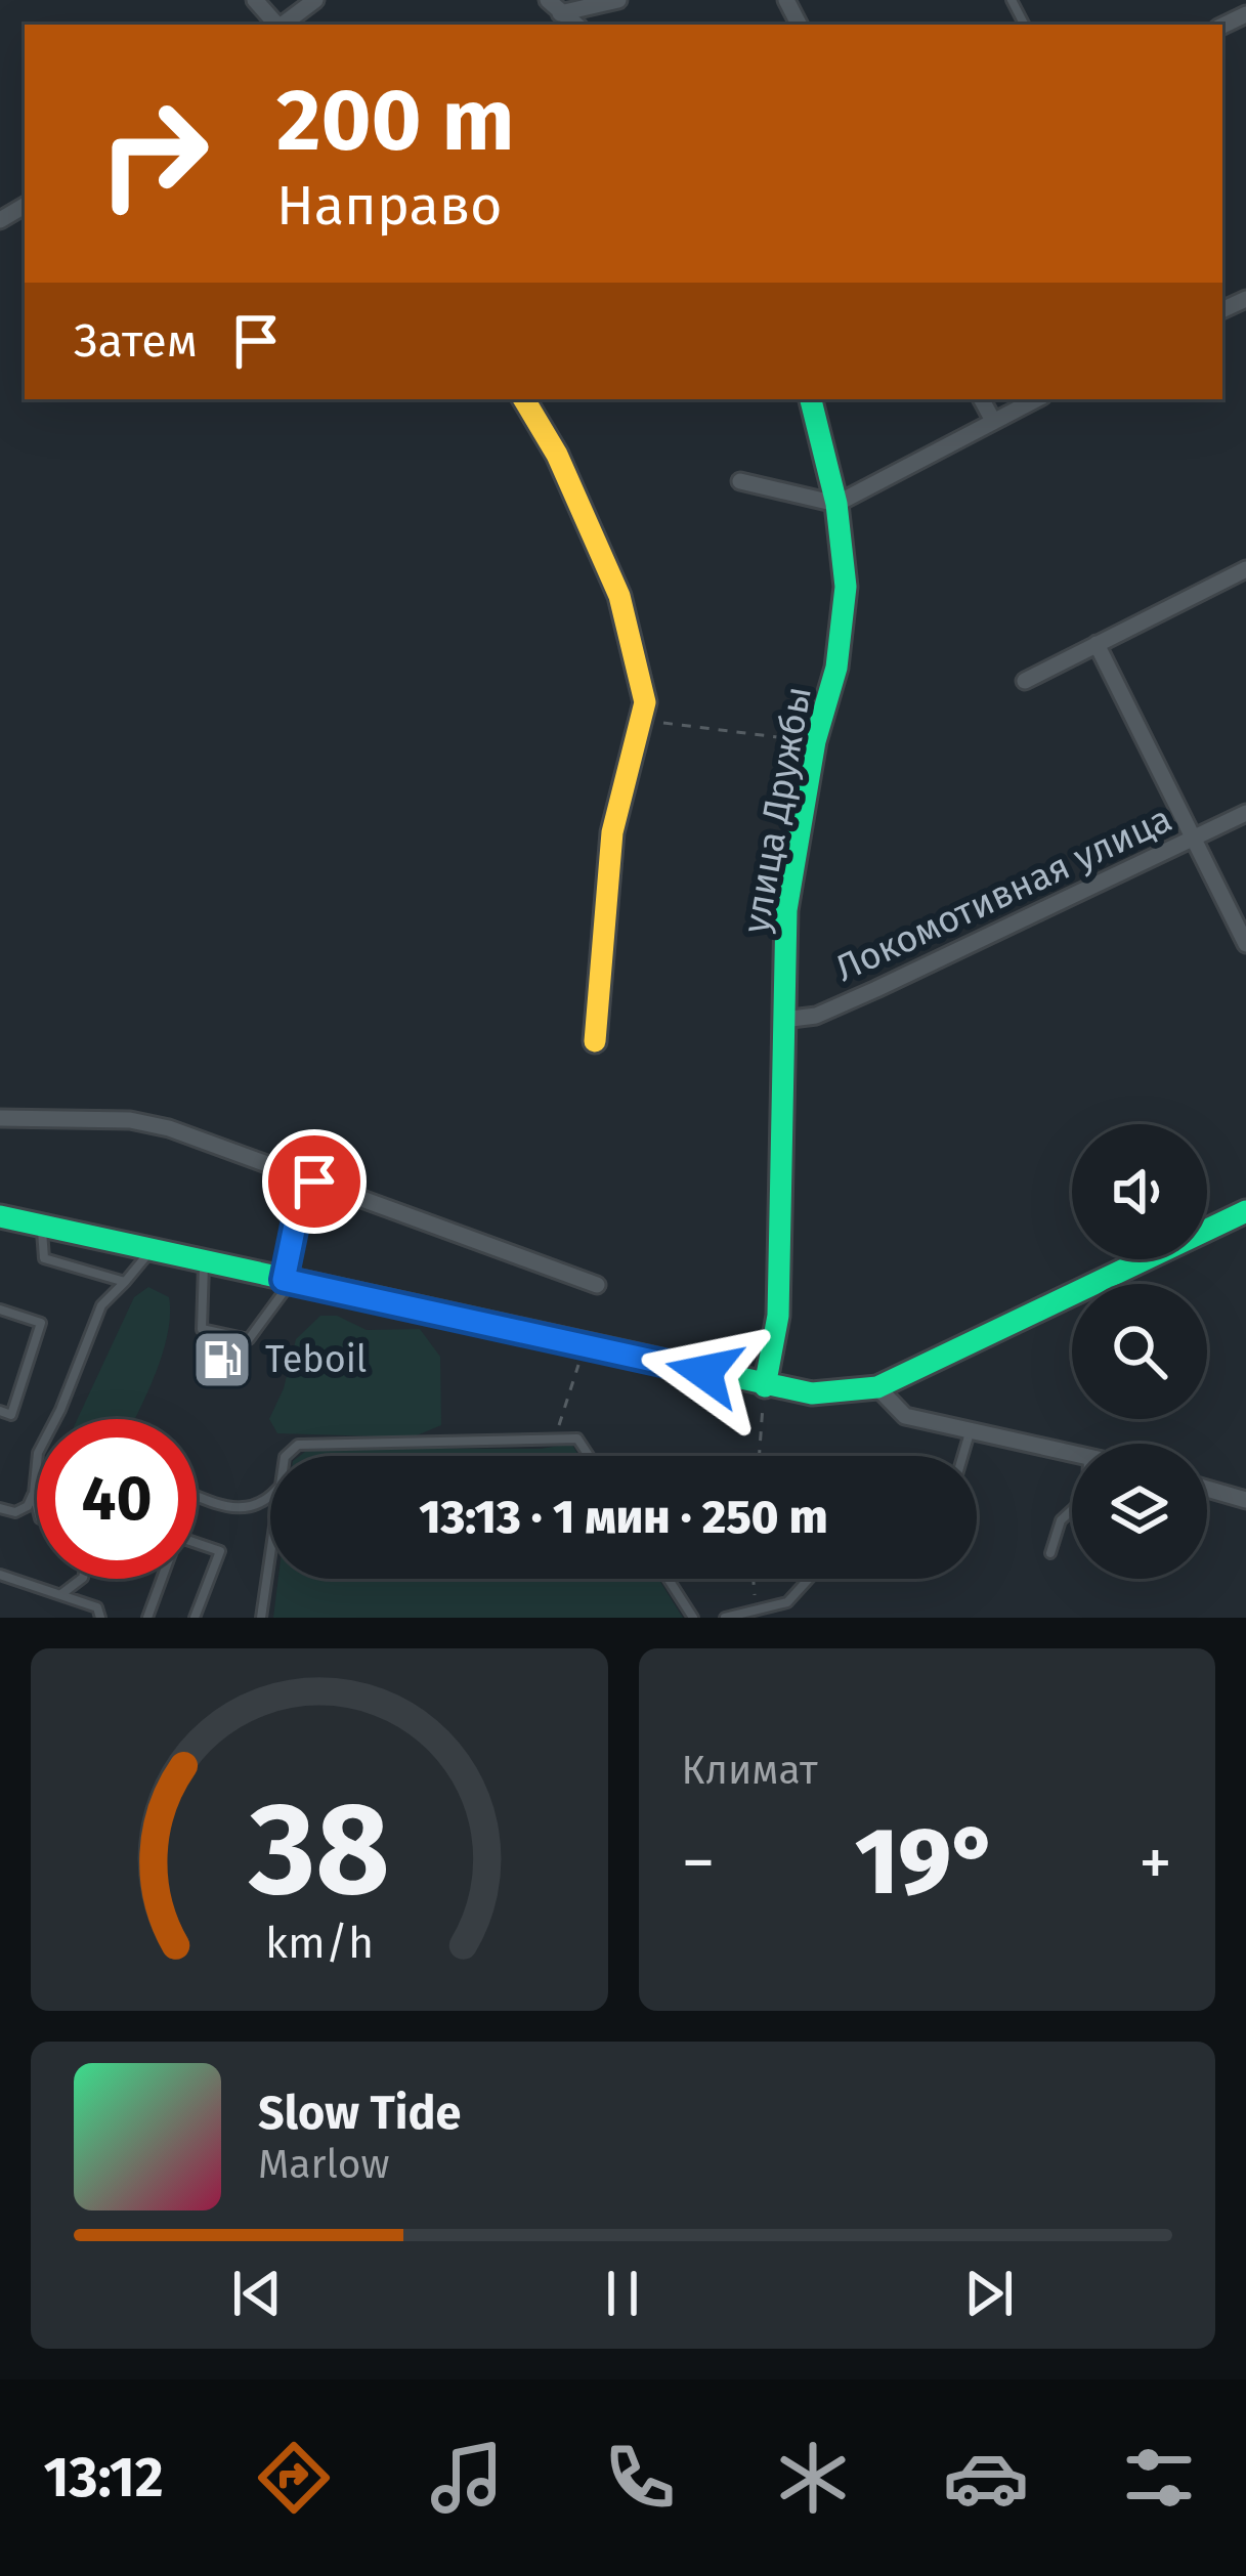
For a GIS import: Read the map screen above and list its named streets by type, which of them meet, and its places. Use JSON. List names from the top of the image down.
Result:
{
  "streets": {
    "street": ["улица Дружбы", "Локомотивная улица"]
  },
  "crossings": [
    ["улица Дружбы", "Локомотивная улица"]
  ],
  "places": {
    "fuel station": ["Teboil"]
  },
  "page": {
    "turn": ["200 m", "Направо"],
    "then": "Затем",
    "limit": "40",
    "trip": "13:13 · 1 мин · 250 m",
    "tile": "Климат",
    "heat": ["−", "19°", "+"],
    "song": ["Slow Tide", "Marlow"],
    "tabs": "13:12",
    "gauge": ["38", "km/h"]
  }
}
